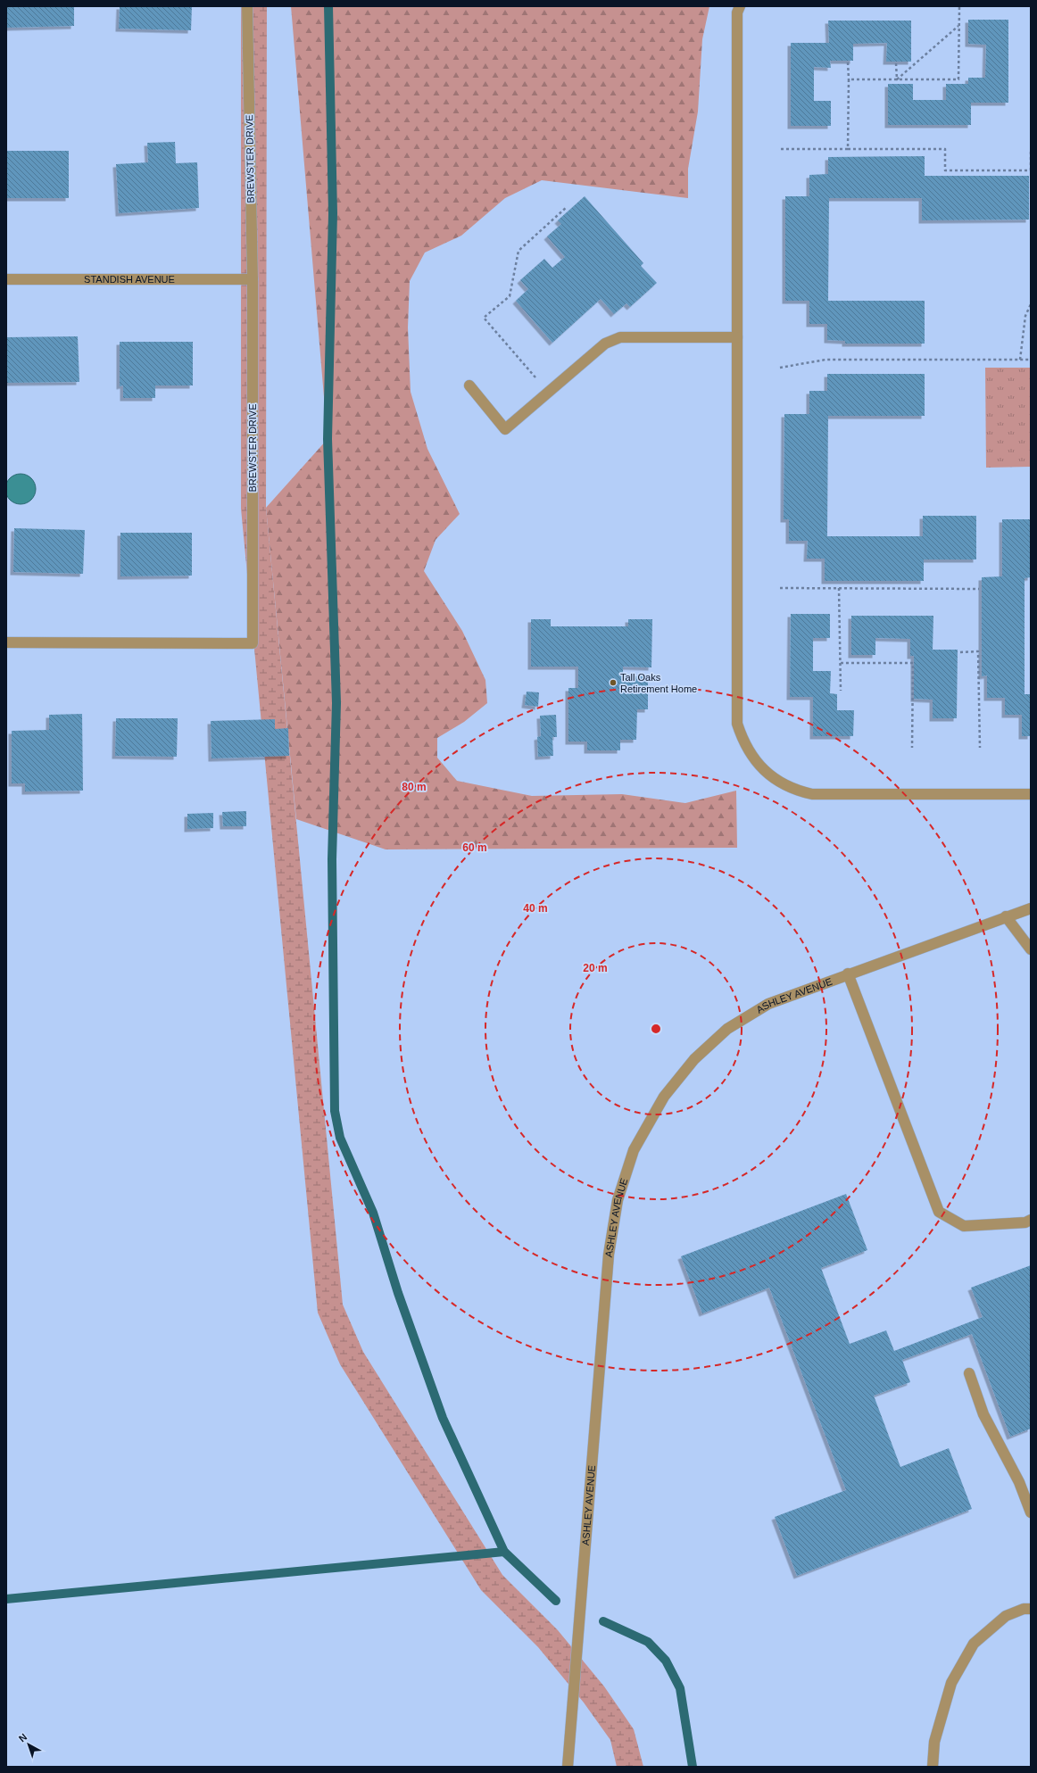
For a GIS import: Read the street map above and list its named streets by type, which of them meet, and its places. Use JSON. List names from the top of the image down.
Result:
{
  "streets": {
    "street": ["BREWSTER DRIVE", "STANDISH AVENUE", "ASHLEY AVENUE"]
  },
  "crossings": [
    ["BREWSTER DRIVE", "STANDISH AVENUE"]
  ],
  "places": ["Tall Oaks Retirement Home"],
  "north": "top left",
  "rings": [
    "80 m",
    "60 m",
    "40 m",
    "20 m"
  ]
}
